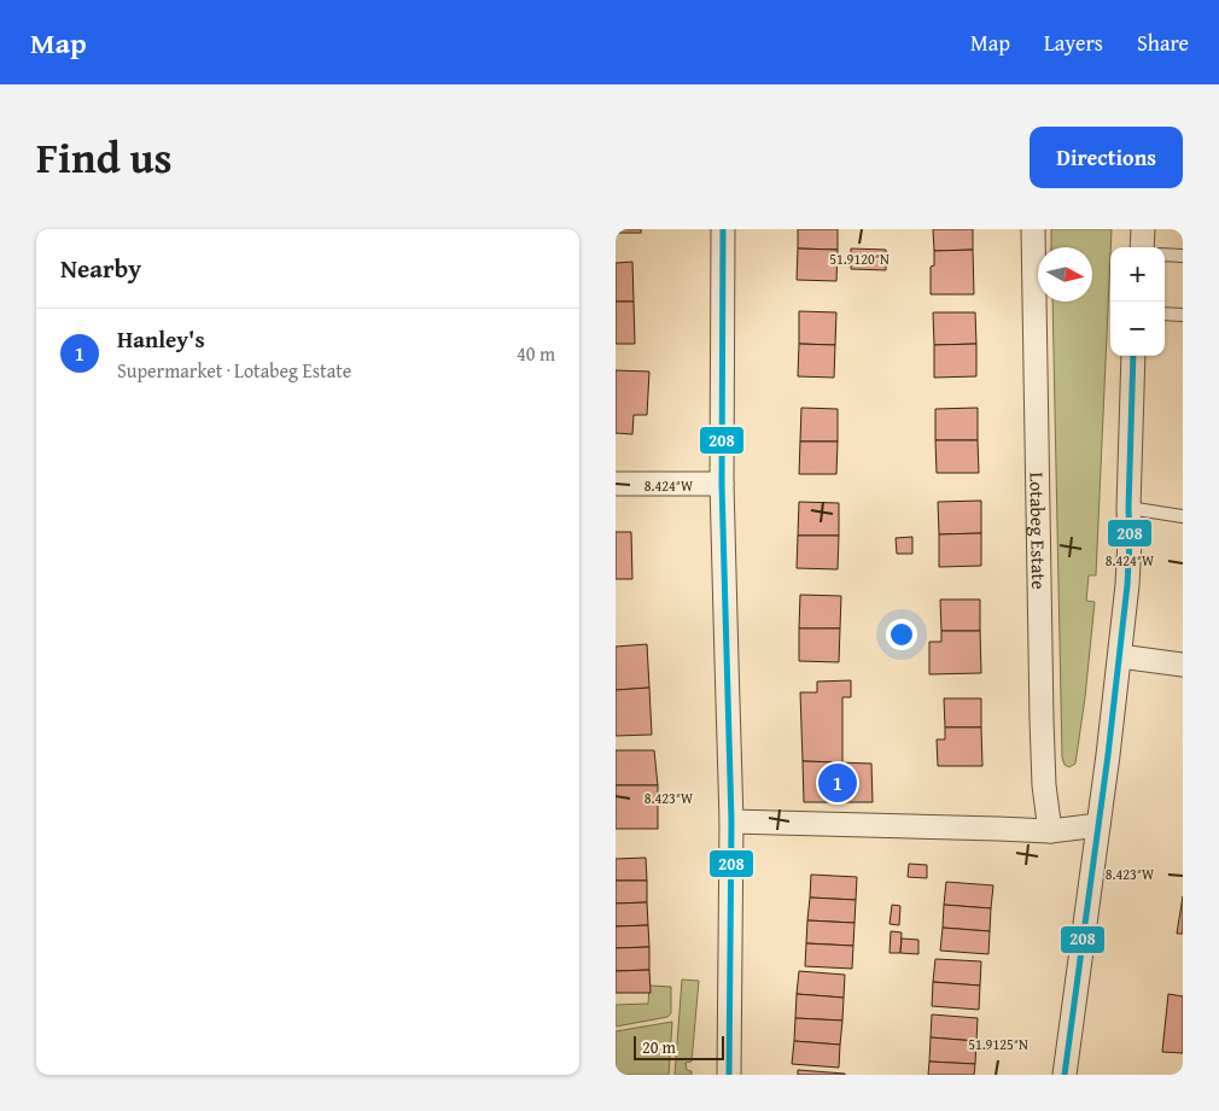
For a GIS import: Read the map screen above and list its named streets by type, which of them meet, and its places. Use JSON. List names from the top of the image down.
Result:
{
  "streets": {
    "street": ["Lotabeg Estate"]
  },
  "lines": ["transit line 208"],
  "scale_bar": "20 m",
  "north": "right",
  "page": {
    "header": "Map",
    "nav": ["Map", "Layers", "Share"],
    "title": "Find us",
    "buttons": "Directions",
    "heading": "Nearby",
    "map_buttons": ["+", "−"],
    "list": [
      {
        "mark": "1",
        "name": "Hanley's",
        "note": "Supermarket · Lotabeg Estate",
        "value": "40 m"
      }
    ],
    "pins": "1",
    "scale": "20 m"
  },
  "coordinates": [
    "51.9120°N",
    "8.424°W",
    "8.423°W",
    "51.9125°N"
  ]
}
